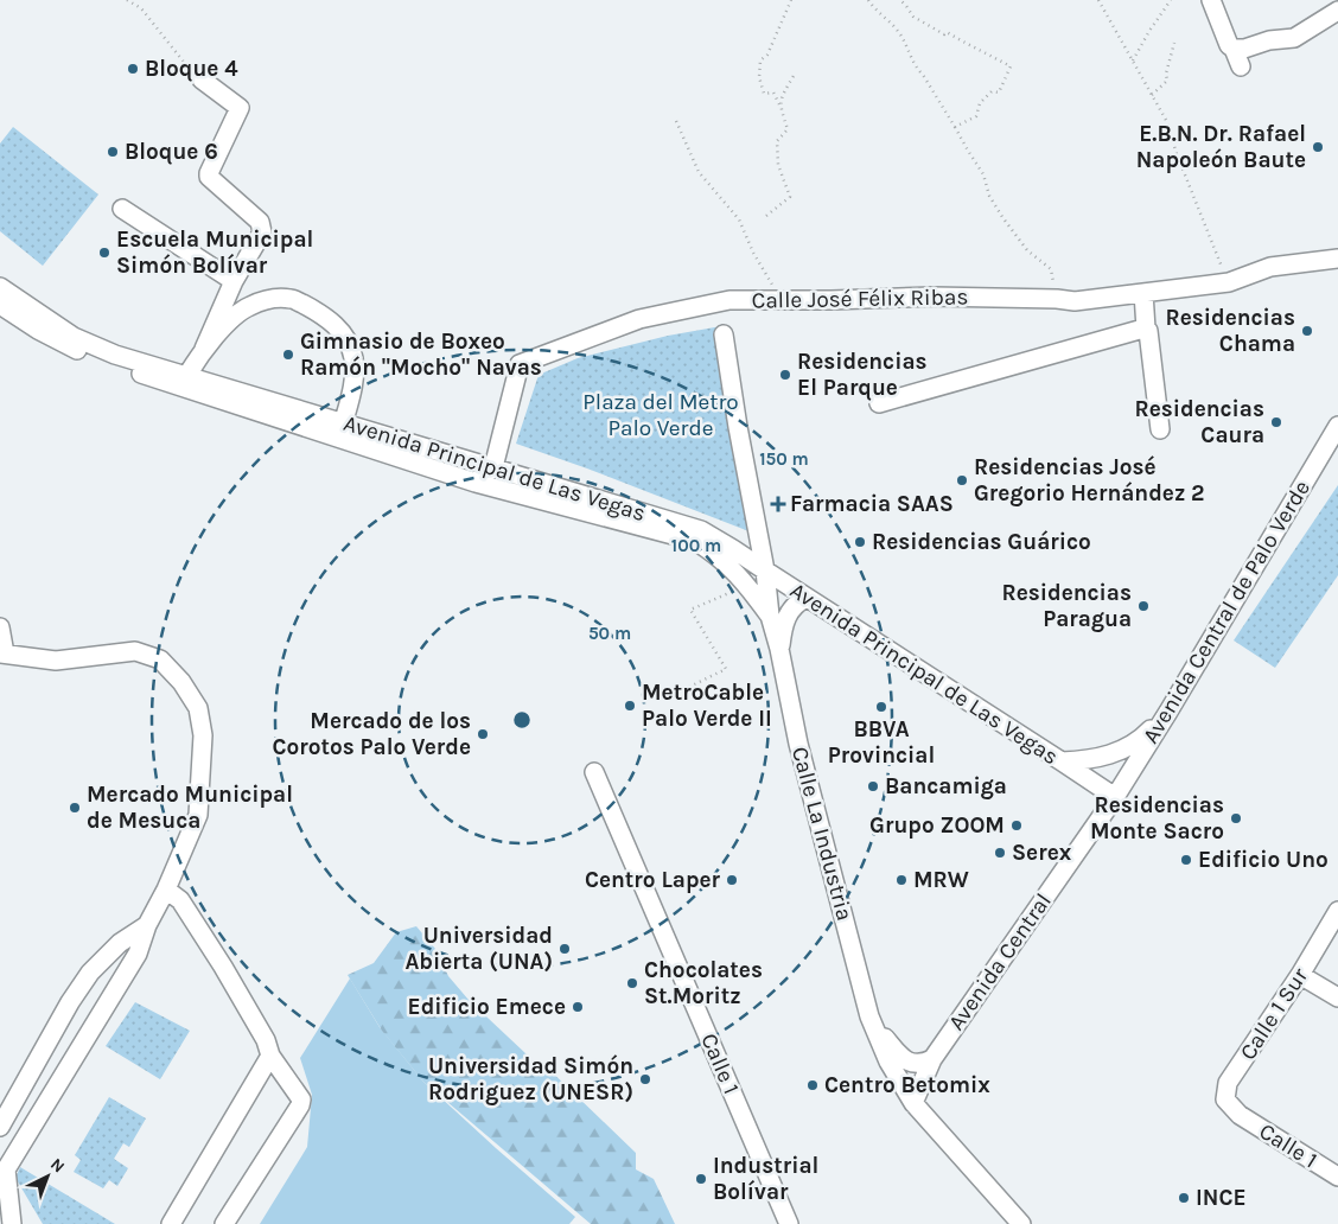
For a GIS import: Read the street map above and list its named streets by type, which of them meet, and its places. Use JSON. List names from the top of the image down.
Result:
{
  "streets": {
    "street": [
      "Calle José Félix Ribas",
      "Avenida Principal de Las Vegas",
      "Avenida Central de Palo Verde",
      "Calle La Industria",
      "Avenida Central",
      "Calle 1 Sur",
      "Calle 1"
    ]
  },
  "crossings": [
    ["Calle José Félix Ribas", "Avenida Principal de Las Vegas"],
    ["Avenida Principal de Las Vegas", "Avenida Central de Palo Verde"],
    ["Avenida Principal de Las Vegas", "Calle La Industria"],
    ["Avenida Principal de Las Vegas", "Avenida Central"],
    ["Avenida Central de Palo Verde", "Avenida Central"],
    ["Calle La Industria", "Avenida Central"],
    ["Calle 1 Sur", "Calle 1"]
  ],
  "parks": ["Plaza del Metro Palo Verde"],
  "places": {
    "other": [
      "Bloque 4",
      "E.B.N. Dr. Rafael Napoleón Baute",
      "Bloque 6",
      "Escuela Municipal Simón Bolívar",
      "Residencias Chama",
      "Gimnasio de Boxeo Ramón \"Mocho\" Navas",
      "Residencias El Parque",
      "Residencias Caura",
      "Residencias José Gregorio Hernández 2",
      "Residencias Guárico",
      "Residencias Paragua",
      "MetroCable Palo Verde II",
      "BBVA Provincial",
      "Mercado de los Corotos Palo Verde",
      "Bancamiga",
      "Mercado Municipal de Mesuca",
      "Residencias Monte Sacro",
      "Grupo ZOOM",
      "Serex",
      "Edificio Uno",
      "Centro Laper",
      "MRW",
      "Universidad Abierta (UNA)",
      "Chocolates St.Moritz",
      "Edificio Emece",
      "Universidad Simón Rodriguez (UNESR)",
      "Centro Betomix",
      "Industrial Bolívar",
      "INCE"
    ],
    "health": ["Farmacia SAAS"]
  },
  "north": "top right",
  "rings": ["150 m", "100 m", "50 m"]
}
